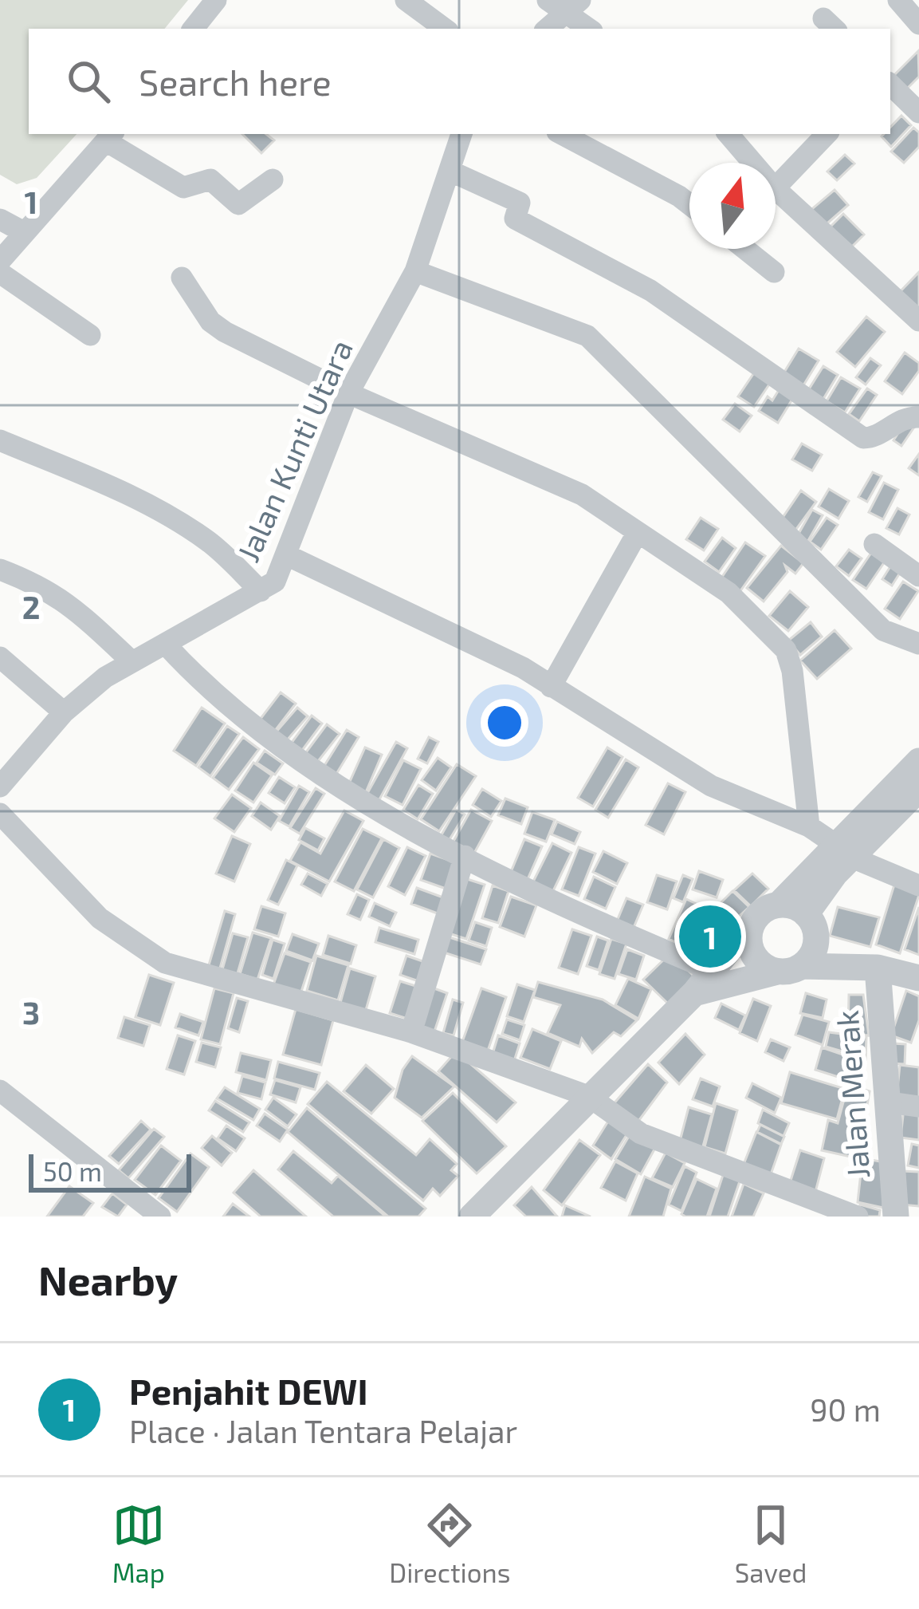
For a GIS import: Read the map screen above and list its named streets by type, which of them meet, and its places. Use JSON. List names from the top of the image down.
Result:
{
  "streets": {
    "street": ["Jalan Kunti Utara", "Jalan Merak"]
  },
  "scale_bar": "50 m",
  "north": "top",
  "page": {
    "search": "Search here",
    "pins": "1",
    "scale": "50 m",
    "heading": "Nearby",
    "list": [
      {
        "mark": "1",
        "name": "Penjahit DEWI",
        "note": "Place · Jalan Tentara Pelajar",
        "value": "90 m"
      }
    ],
    "nav": ["Map", "Directions", "Saved"]
  },
  "grid": {
    "rows": ["1", "2", "3"]
  }
}
